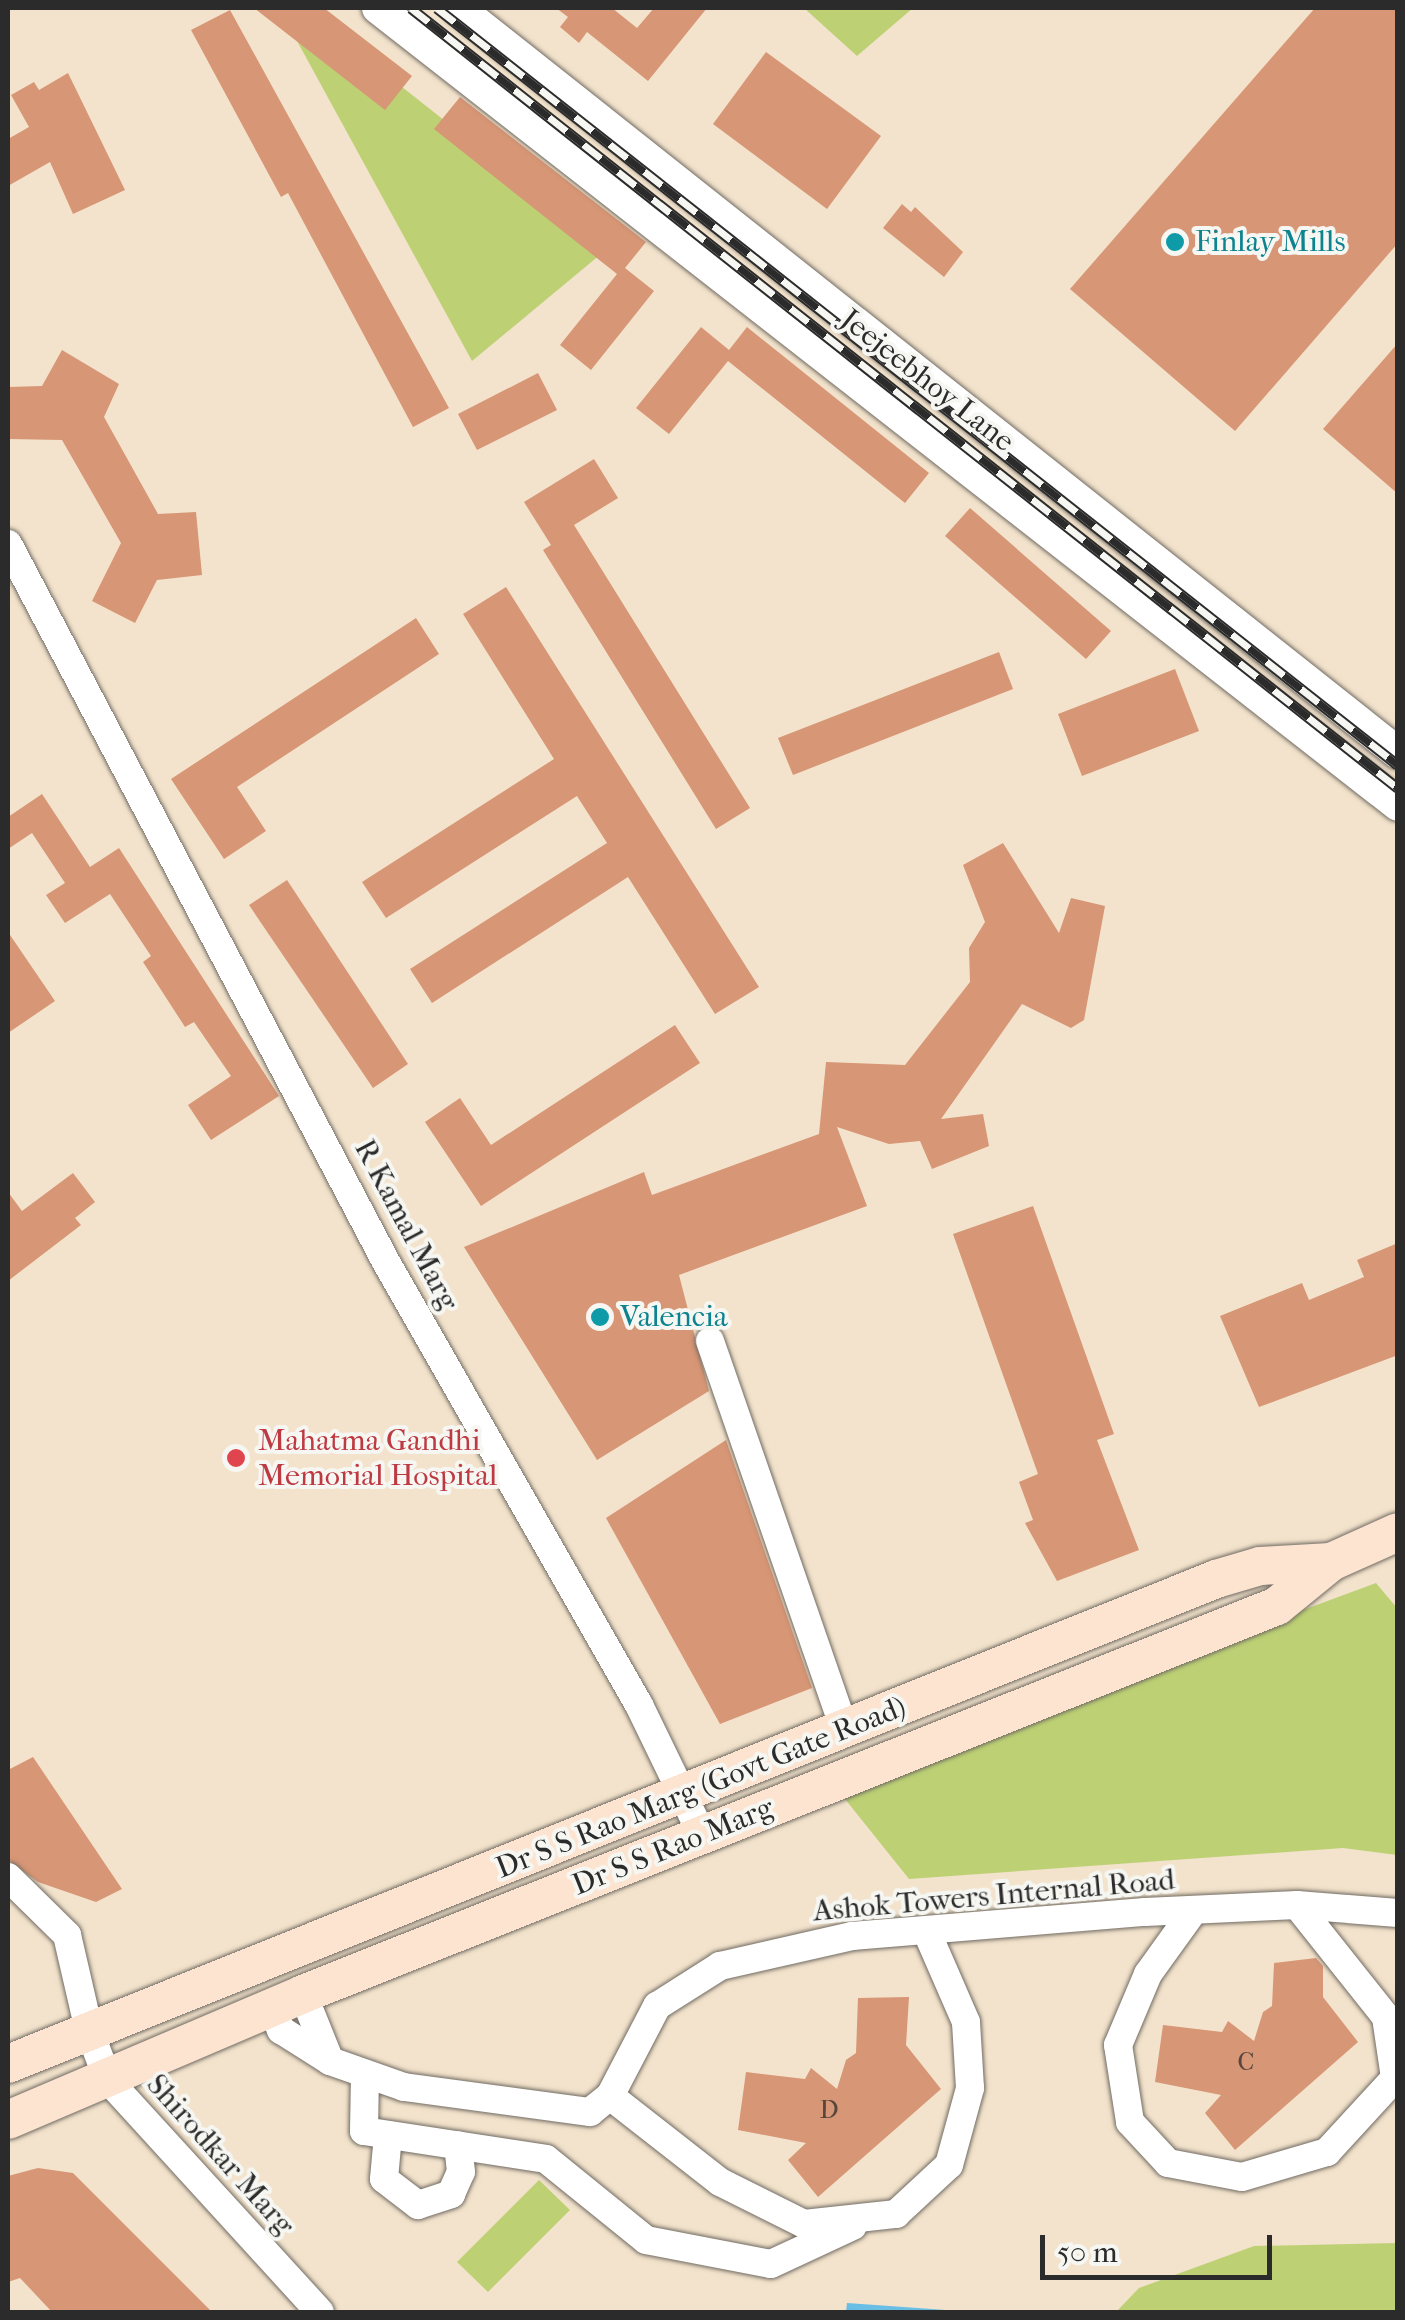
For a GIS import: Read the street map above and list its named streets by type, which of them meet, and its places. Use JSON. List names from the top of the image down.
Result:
{
  "streets": {
    "main road": ["Dr S S Rao Marg (Govt Gate Road)", "Dr S S Rao Marg"],
    "street": [
      "Jeejeebhoy Lane",
      "R Kamal Marg",
      "Ashok Towers Internal Road",
      "Shirodkar Marg"
    ]
  },
  "crossings": [
    ["R Kamal Marg", "Dr S S Rao Marg (Govt Gate Road)"],
    ["R Kamal Marg", "Dr S S Rao Marg"],
    ["Dr S S Rao Marg (Govt Gate Road)", "Dr S S Rao Marg"],
    ["Dr S S Rao Marg (Govt Gate Road)", "Shirodkar Marg"],
    ["Dr S S Rao Marg", "Shirodkar Marg"]
  ],
  "places": ["Finlay Mills", "Valencia", "Mahatma Gandhi Memorial Hospital"],
  "house_numbers": ["C", "D"],
  "scale_bar": "50 m"
}
